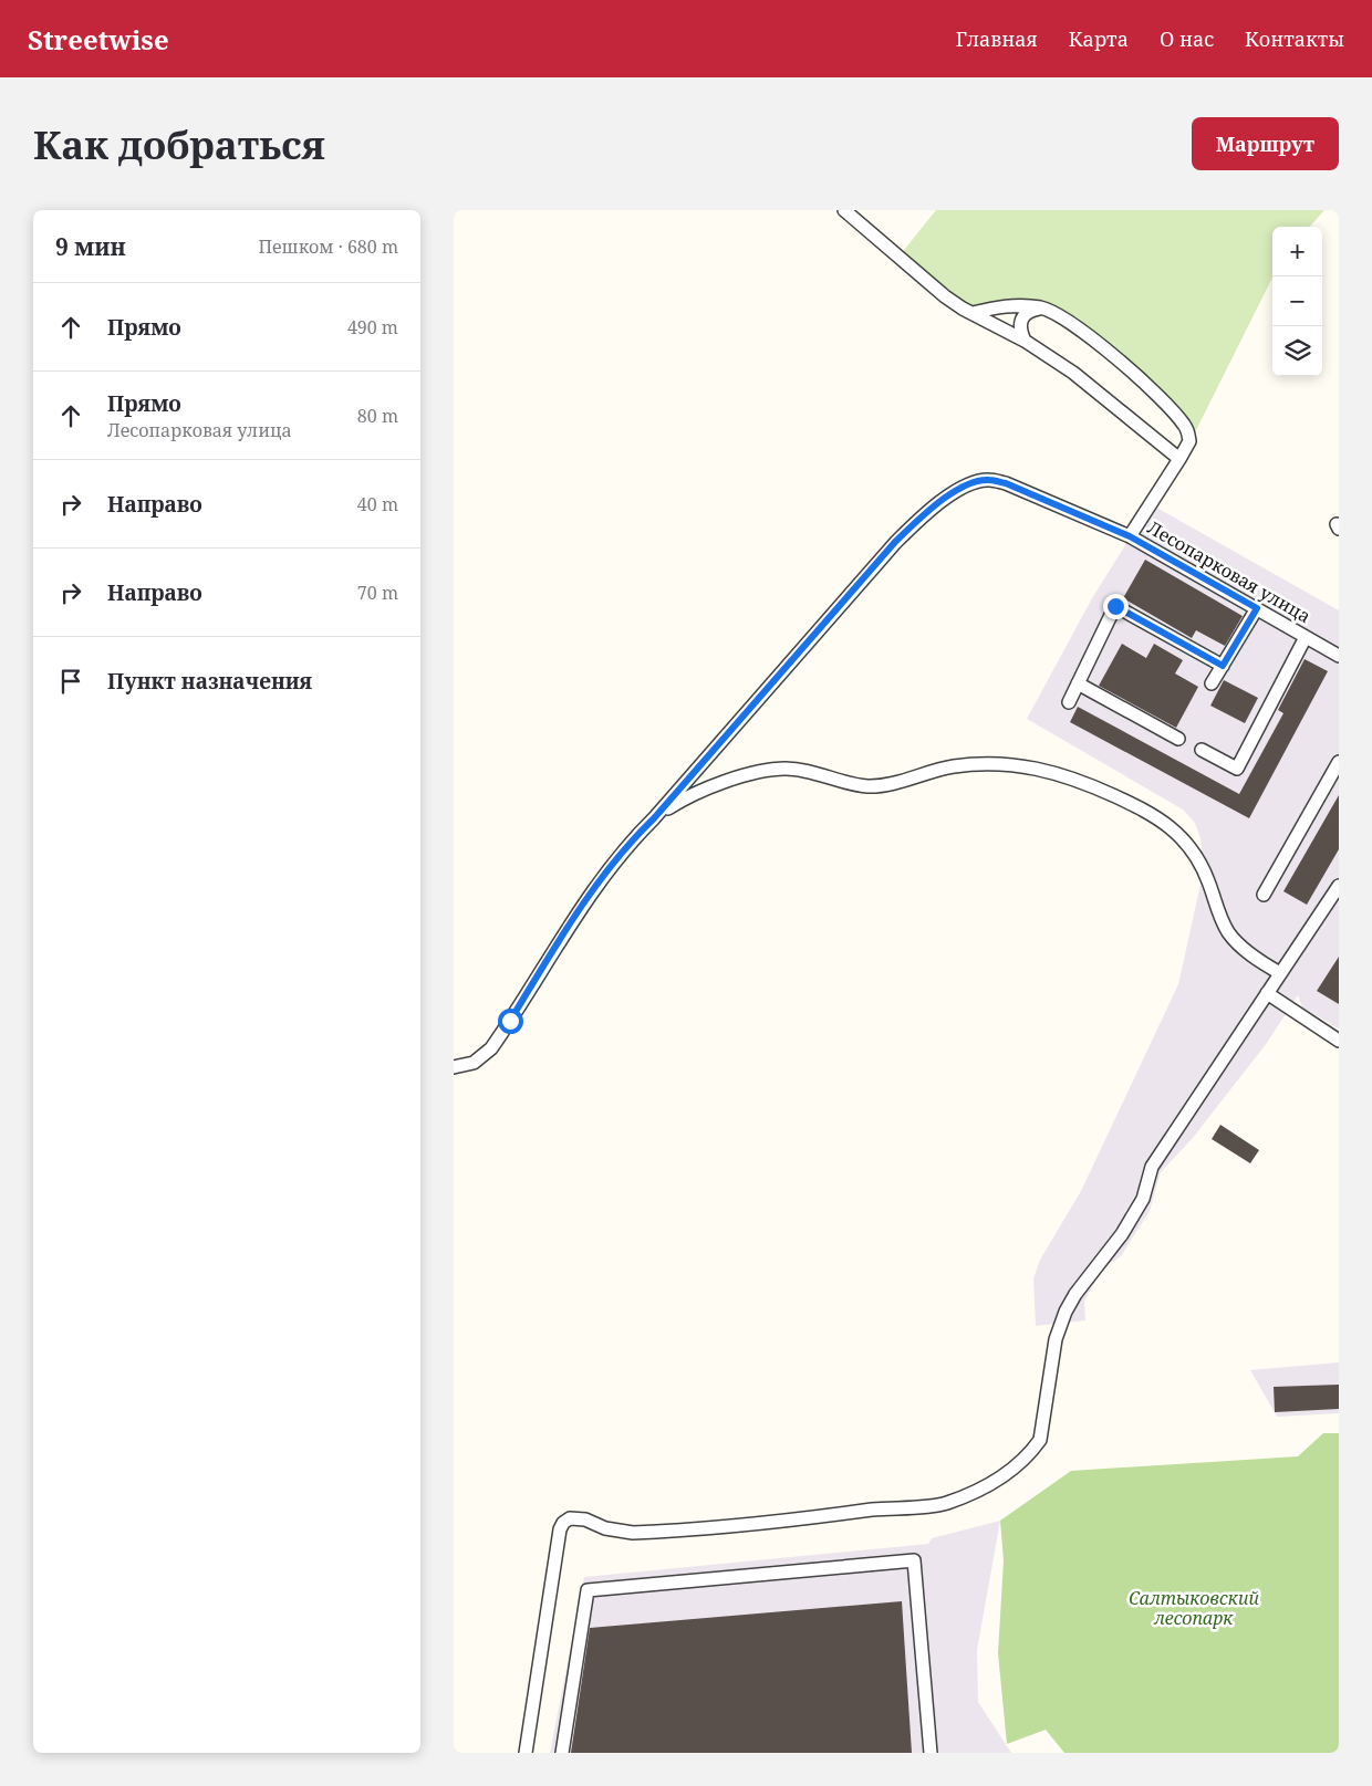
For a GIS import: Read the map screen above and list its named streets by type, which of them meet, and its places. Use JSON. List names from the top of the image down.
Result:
{
  "streets": {
    "street": ["Лесопарковая улица"]
  },
  "parks": ["Салтыковский лесопарк"],
  "page": {
    "header": "Streetwise",
    "nav": [
      "Главная",
      "Карта",
      "О нас",
      "Контакты"
    ],
    "buttons": "Маршрут",
    "title": "Как добраться",
    "heading": ["9 мин", "Пешком · 680 m"],
    "map_buttons": ["+", "−"],
    "list": [
      ["Прямо", "490 m"],
      ["Прямо", "Лесопарковая улица", "80 m"],
      ["Направо", "40 m"],
      ["Направо", "70 m"],
      "Пункт назначения"
    ]
  }
}
